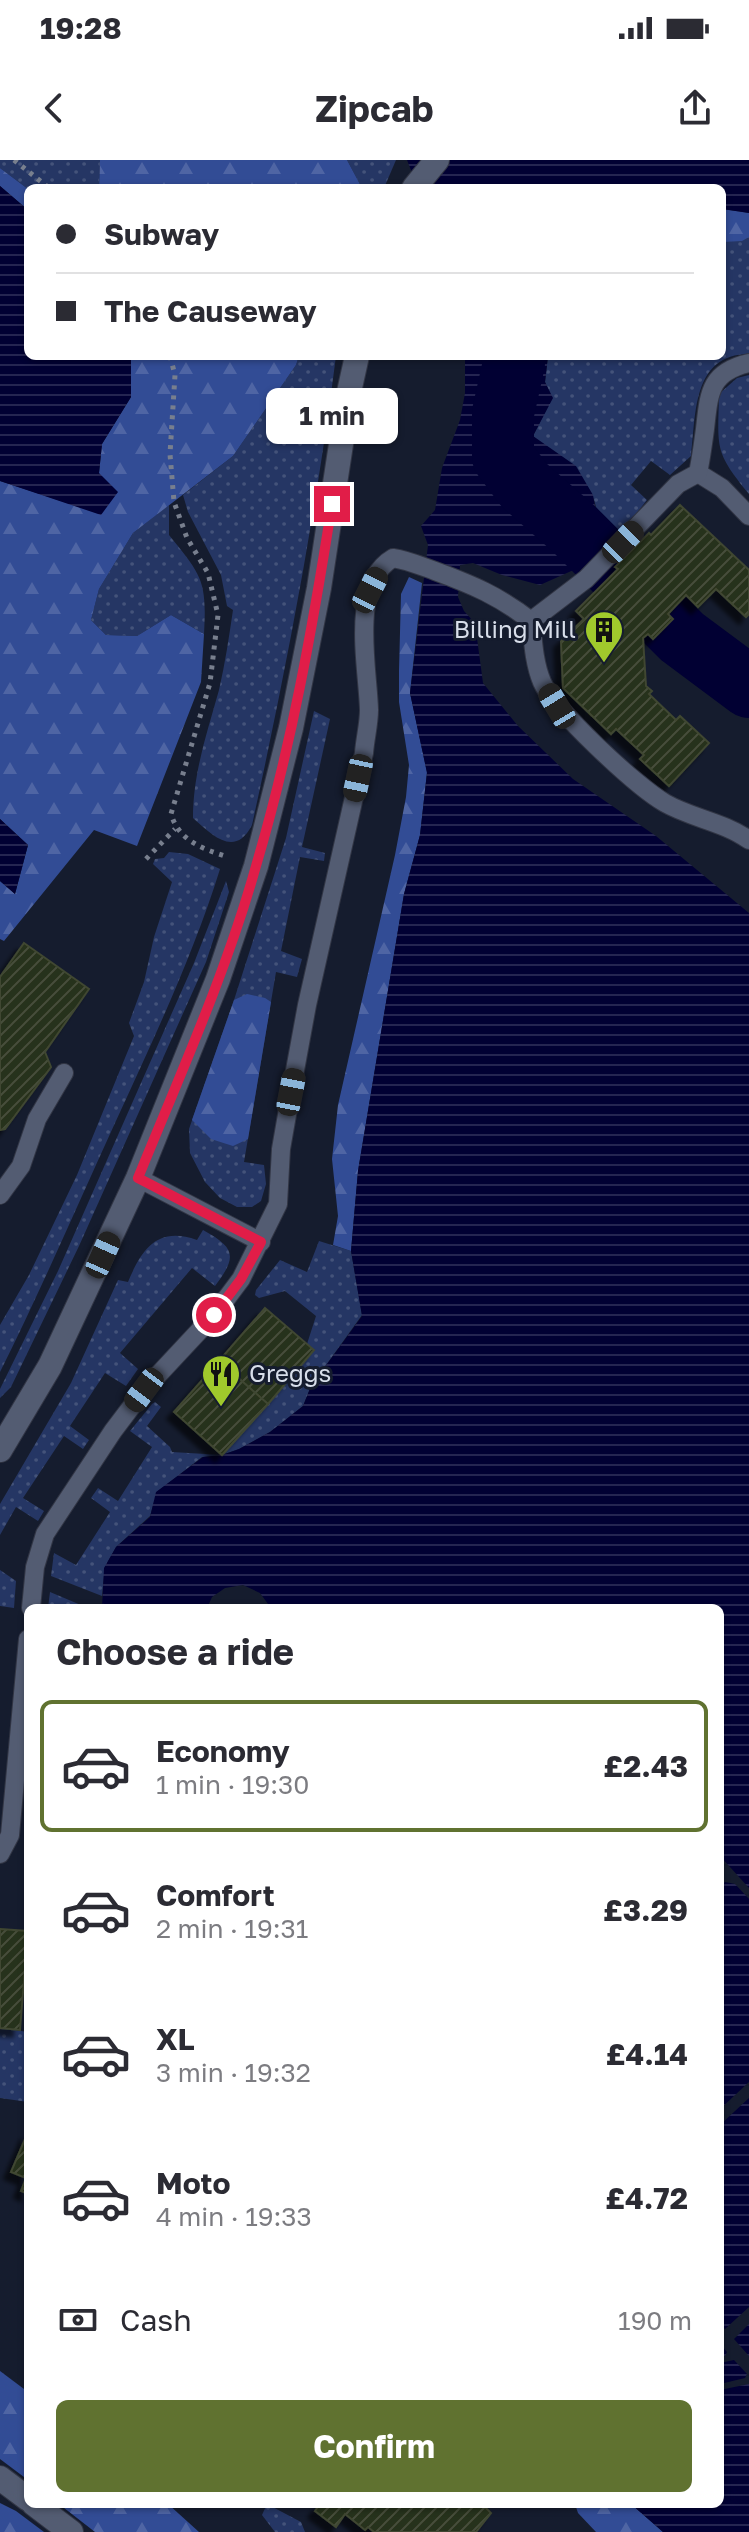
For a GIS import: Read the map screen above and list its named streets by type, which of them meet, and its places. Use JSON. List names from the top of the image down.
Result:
{
  "places": {
    "building": ["Billing Mill"],
    "restaurant": ["Greggs"]
  },
  "page": {
    "status": "19:28",
    "header": "Zipcab",
    "banner": ["Subway", "The Causeway"],
    "bubble": "1 min",
    "heading": "Choose a ride",
    "list": [
      {
        "name": "Economy",
        "note": "1 min · 19:30",
        "value": "£2.43"
      },
      {
        "name": "Comfort",
        "note": "2 min · 19:31",
        "value": "£3.29"
      },
      {
        "name": "XL",
        "note": "3 min · 19:32",
        "value": "£4.14"
      },
      {
        "name": "Moto",
        "note": "4 min · 19:33",
        "value": "£4.72"
      }
    ],
    "pay": ["Cash", "190 m"],
    "buttons": "Confirm"
  }
}
